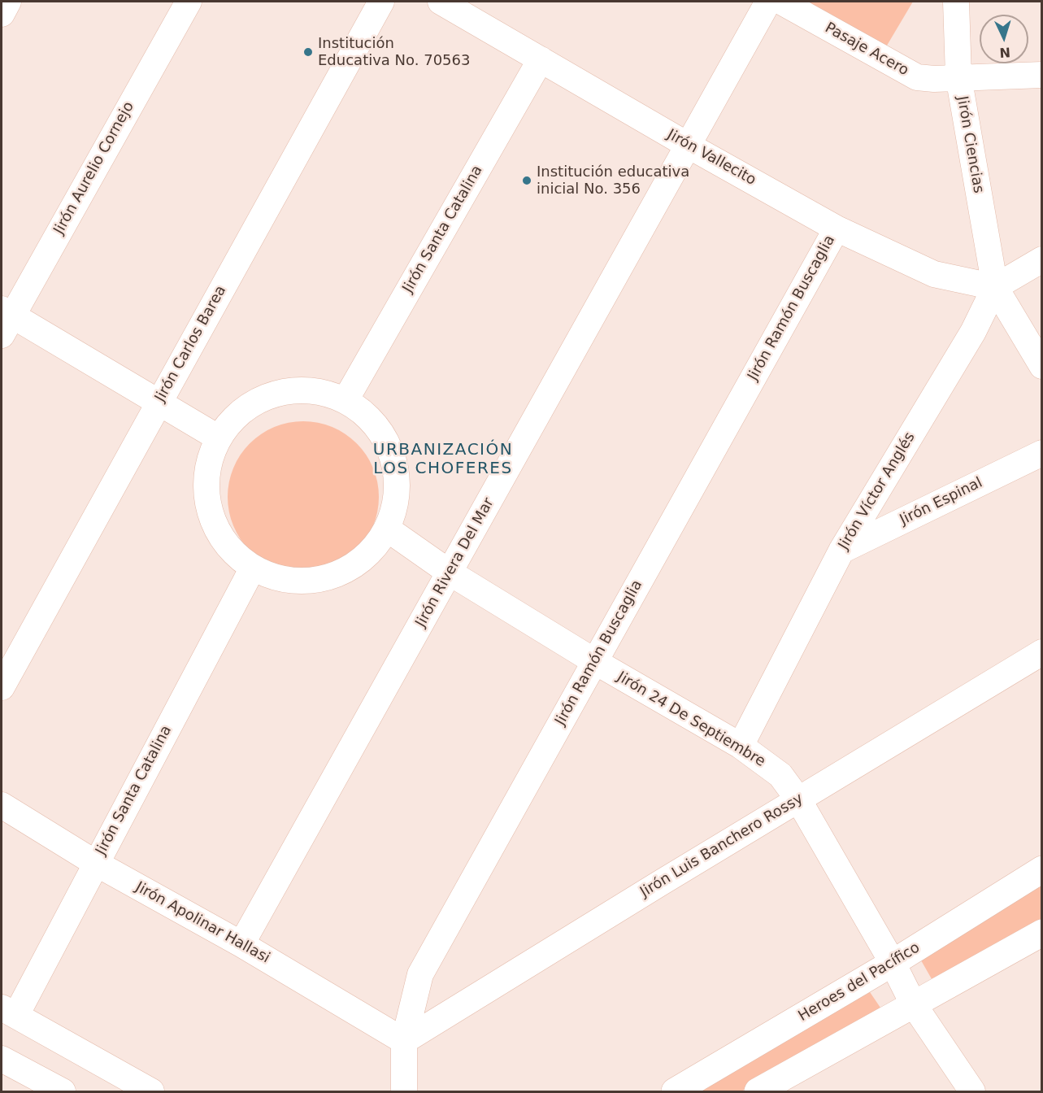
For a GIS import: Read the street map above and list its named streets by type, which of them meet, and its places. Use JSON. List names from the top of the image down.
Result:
{
  "streets": {
    "street": [
      "Pasaje Acero",
      "Jirón Ciencias",
      "Jirón Vallecito",
      "Jirón Aurelio Cornejo",
      "Jirón Santa Catalina",
      "Jirón Ramón Buscaglia",
      "Jirón Carlos Barea",
      "Jirón Víctor Anglés",
      "Jirón Espinal",
      "Jirón Rivera Del Mar",
      "Jirón 24 De Septiembre",
      "Jirón Luis Banchero Rossy",
      "Jirón Apolinar Hallasi",
      "Heroes del Pacífico"
    ]
  },
  "crossings": [
    ["Pasaje Acero", "Jirón Ciencias"],
    ["Jirón Ciencias", "Jirón Vallecito"],
    ["Jirón Ciencias", "Jirón Víctor Anglés"],
    ["Jirón Vallecito", "Jirón Santa Catalina"],
    ["Jirón Vallecito", "Jirón Ramón Buscaglia"],
    ["Jirón Vallecito", "Jirón Víctor Anglés"],
    ["Jirón Vallecito", "Jirón Rivera Del Mar"],
    ["Jirón Santa Catalina", "Jirón Apolinar Hallasi"],
    ["Jirón Ramón Buscaglia", "Jirón 24 De Septiembre"],
    ["Jirón Ramón Buscaglia", "Jirón Luis Banchero Rossy"],
    ["Jirón Ramón Buscaglia", "Jirón Apolinar Hallasi"],
    ["Jirón Víctor Anglés", "Jirón Espinal"],
    ["Jirón Víctor Anglés", "Jirón 24 De Septiembre"],
    ["Jirón Rivera Del Mar", "Jirón 24 De Septiembre"],
    ["Jirón Rivera Del Mar", "Jirón Apolinar Hallasi"],
    ["Jirón 24 De Septiembre", "Jirón Luis Banchero Rossy"],
    ["Jirón 24 De Septiembre", "Heroes del Pacífico"],
    ["Jirón Luis Banchero Rossy", "Jirón Apolinar Hallasi"]
  ],
  "districts": ["URBANIZACIÓN LOS CHOFERES"],
  "places": ["Institución Educativa No. 70563", "Institución educativa inicial No. 356"],
  "north": "bottom"
}
